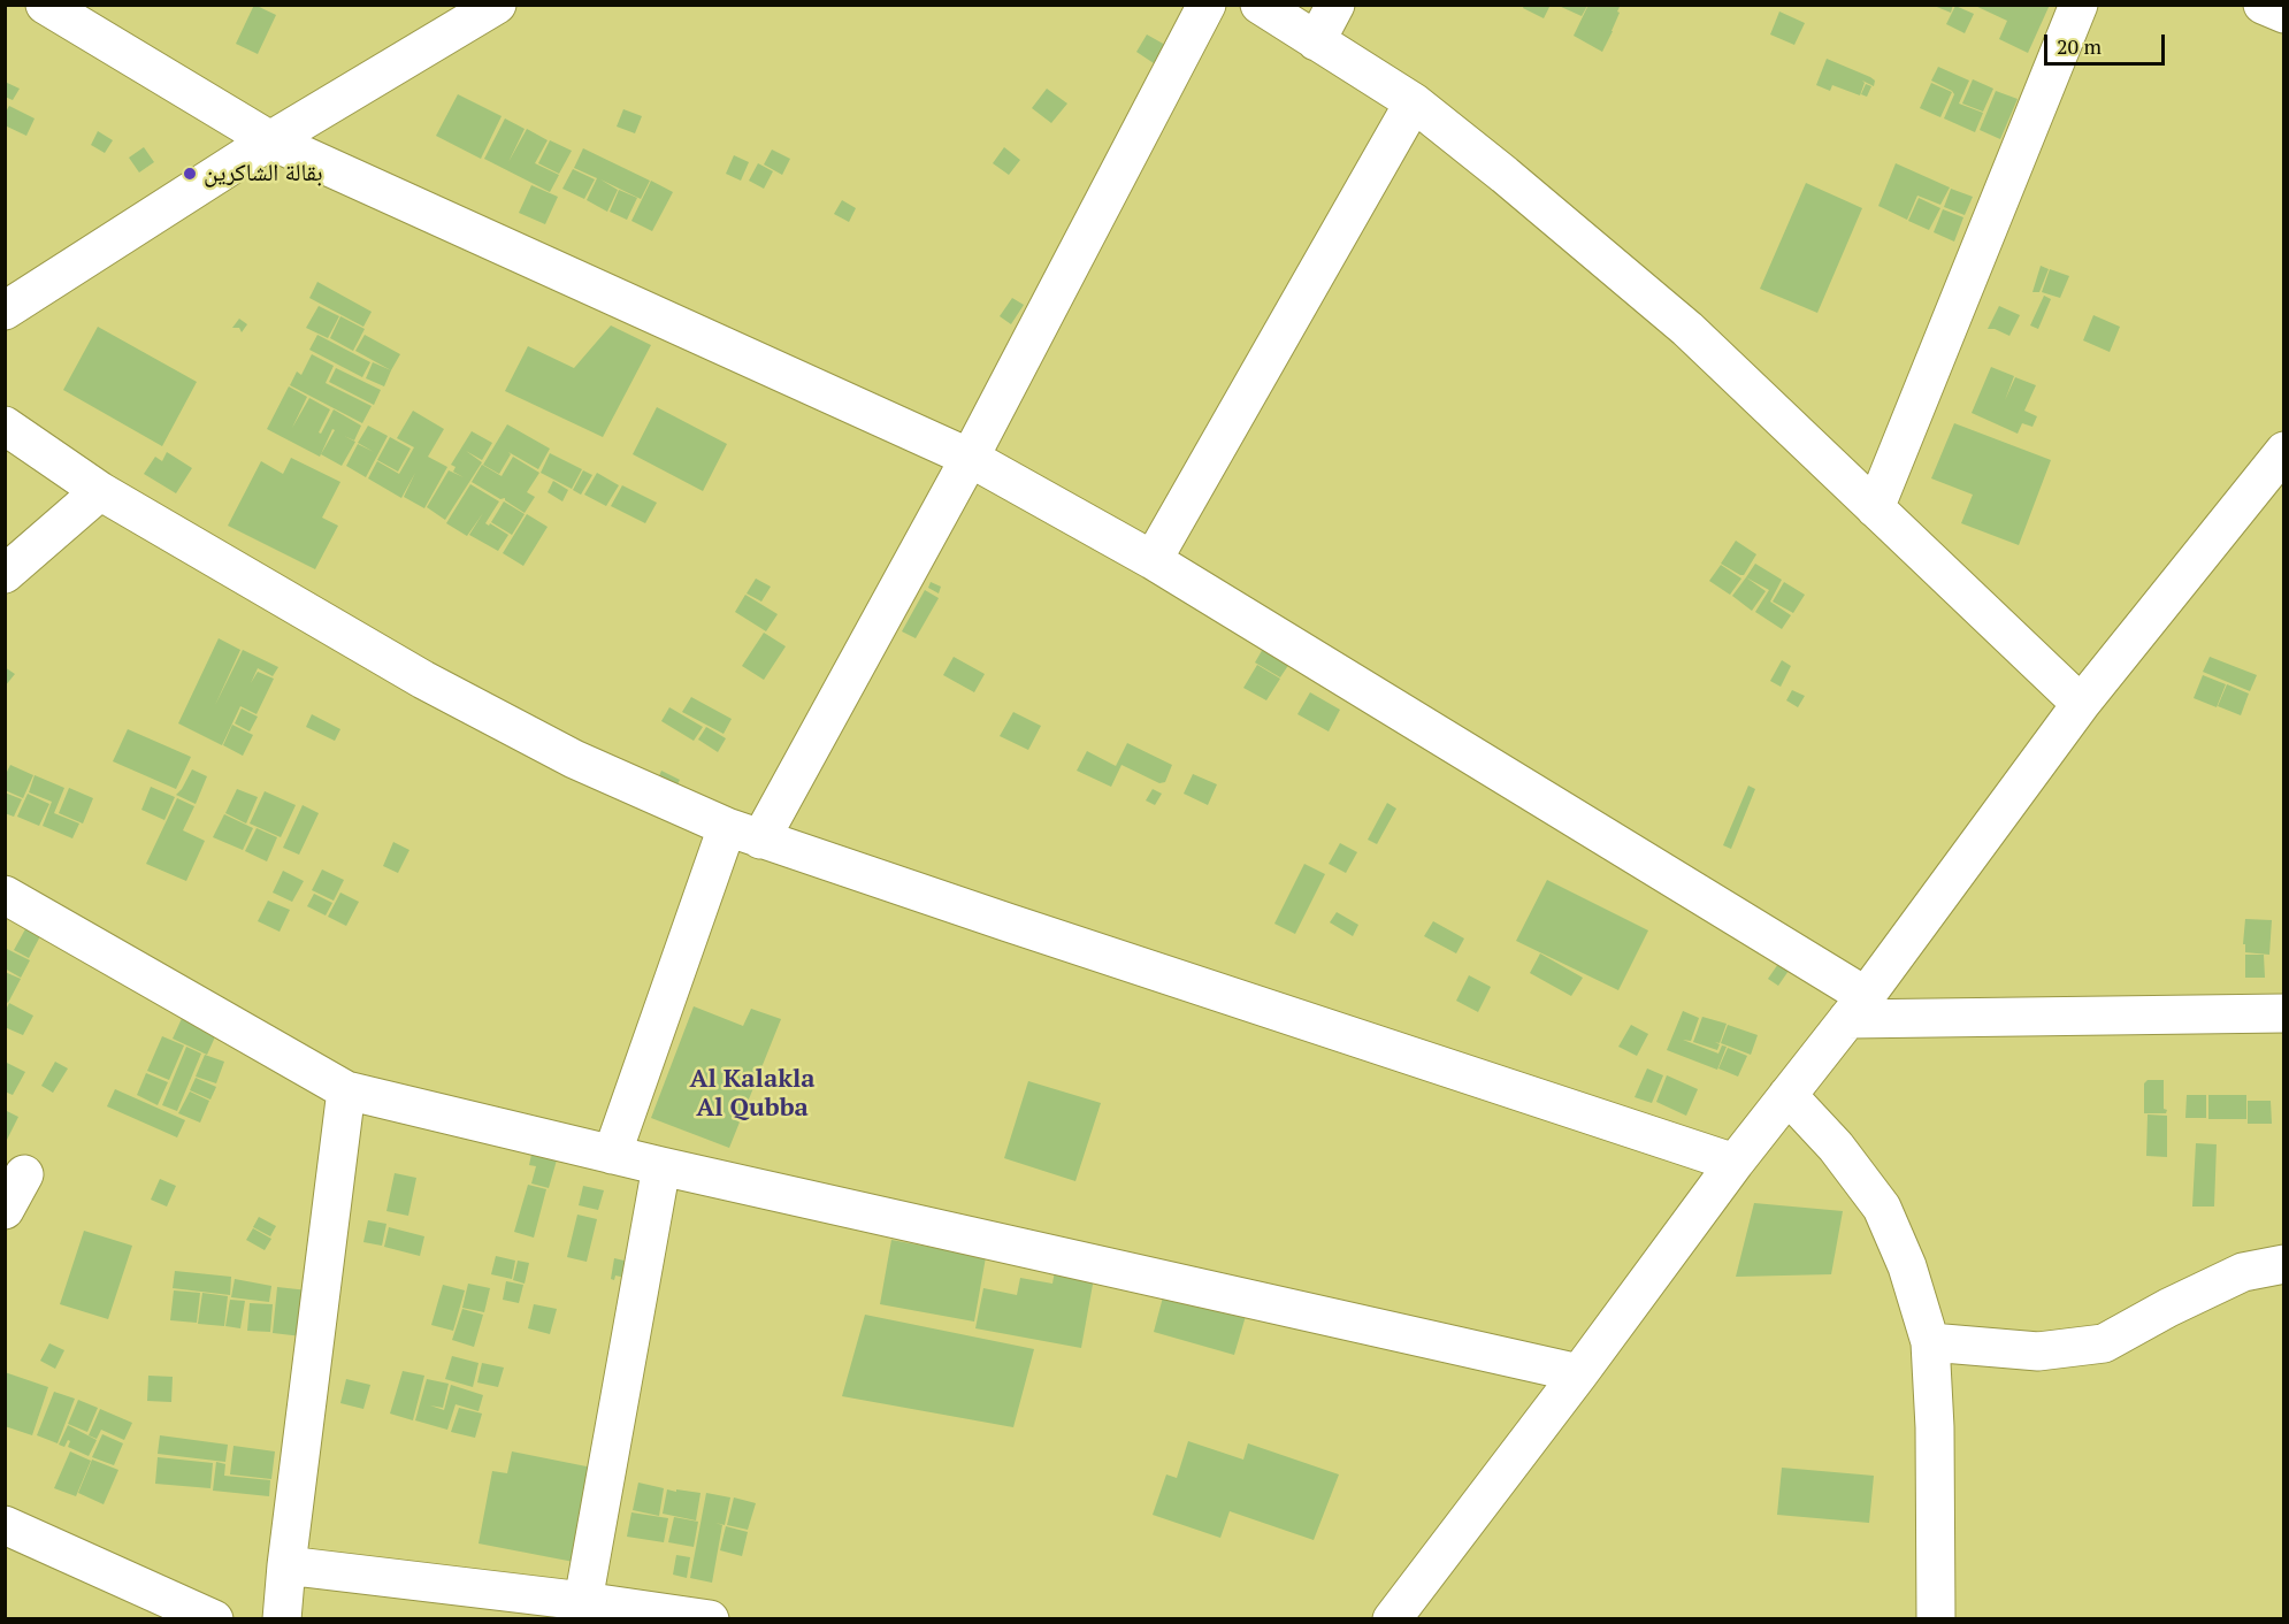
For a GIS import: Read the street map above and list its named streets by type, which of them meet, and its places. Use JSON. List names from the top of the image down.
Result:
{
  "districts": ["Al Kalakla Al Qubba"],
  "places": ["بقالة الشاكرين"],
  "scale_bar": "20 m"
}
